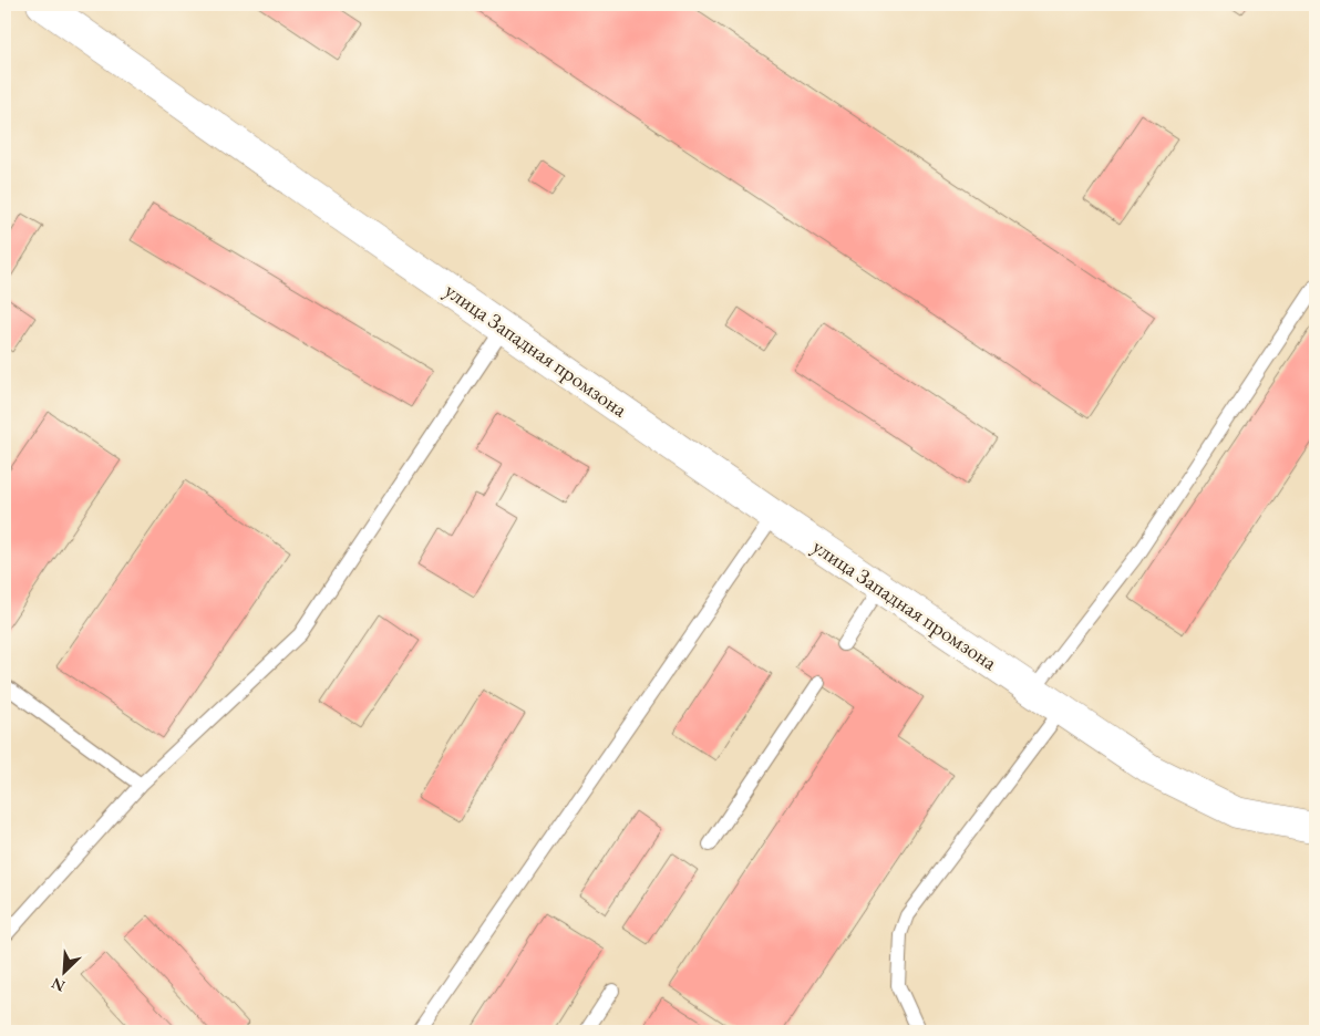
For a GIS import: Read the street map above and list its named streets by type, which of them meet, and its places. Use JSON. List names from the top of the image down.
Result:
{
  "streets": {
    "street": ["улица Западная промзона"]
  },
  "north": "bottom left"
}
